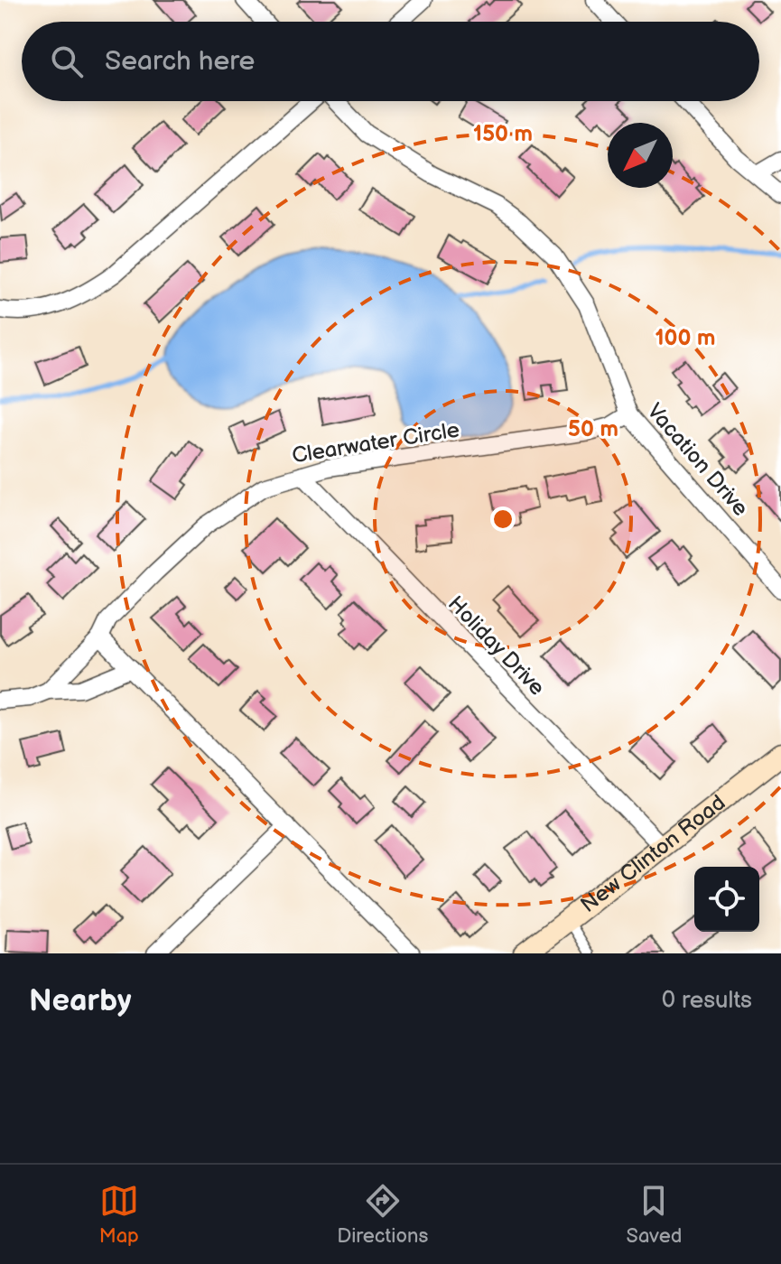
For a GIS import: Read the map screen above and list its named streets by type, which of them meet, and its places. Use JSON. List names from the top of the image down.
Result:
{
  "streets": {
    "street": [
      "Clearwater Circle",
      "Vacation Drive",
      "Holiday Drive",
      "New Clinton Road"
    ]
  },
  "crossings": [
    ["Clearwater Circle", "Vacation Drive"],
    ["Clearwater Circle", "Holiday Drive"],
    ["Holiday Drive", "New Clinton Road"]
  ],
  "north": "bottom left",
  "page": {
    "search": "Search here",
    "heading": ["Nearby", "0 results"],
    "nav": ["Map", "Directions", "Saved"]
  },
  "rings": ["150 m", "100 m", "50 m"]
}
